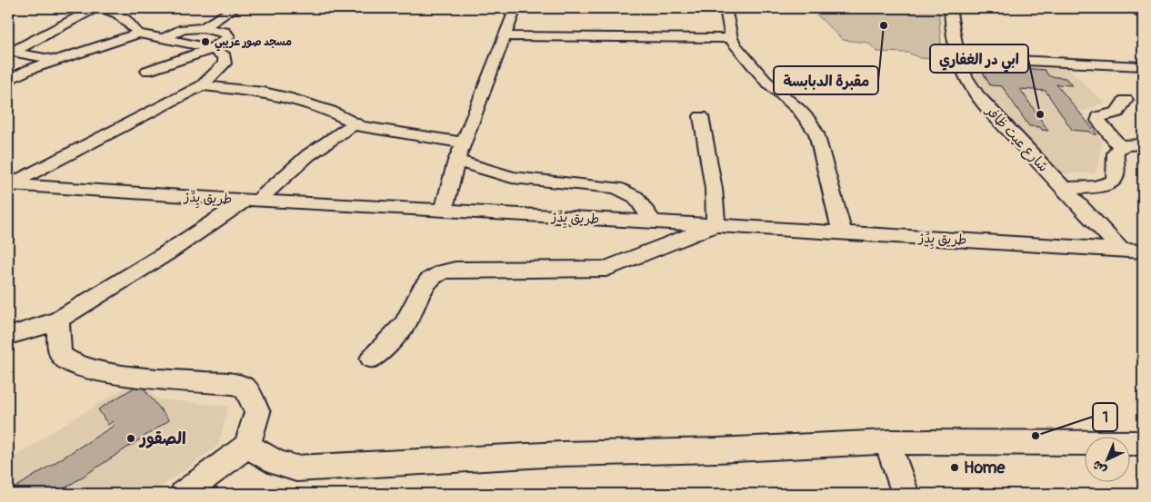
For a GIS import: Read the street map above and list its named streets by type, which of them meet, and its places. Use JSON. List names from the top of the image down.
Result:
{
  "streets": {
    "street": ["شارع عيت ظافر", "طريق يِدِّرْ"]
  },
  "crossings": [
    ["شارع عيت ظافر", "طريق يِدِّرْ"]
  ],
  "places": [
    "مقبرة الدبابسة",
    "مسجد صور عريبي",
    "ابي در الغفاري",
    "1",
    "الصقور",
    "Home"
  ],
  "north": "bottom left"
}
